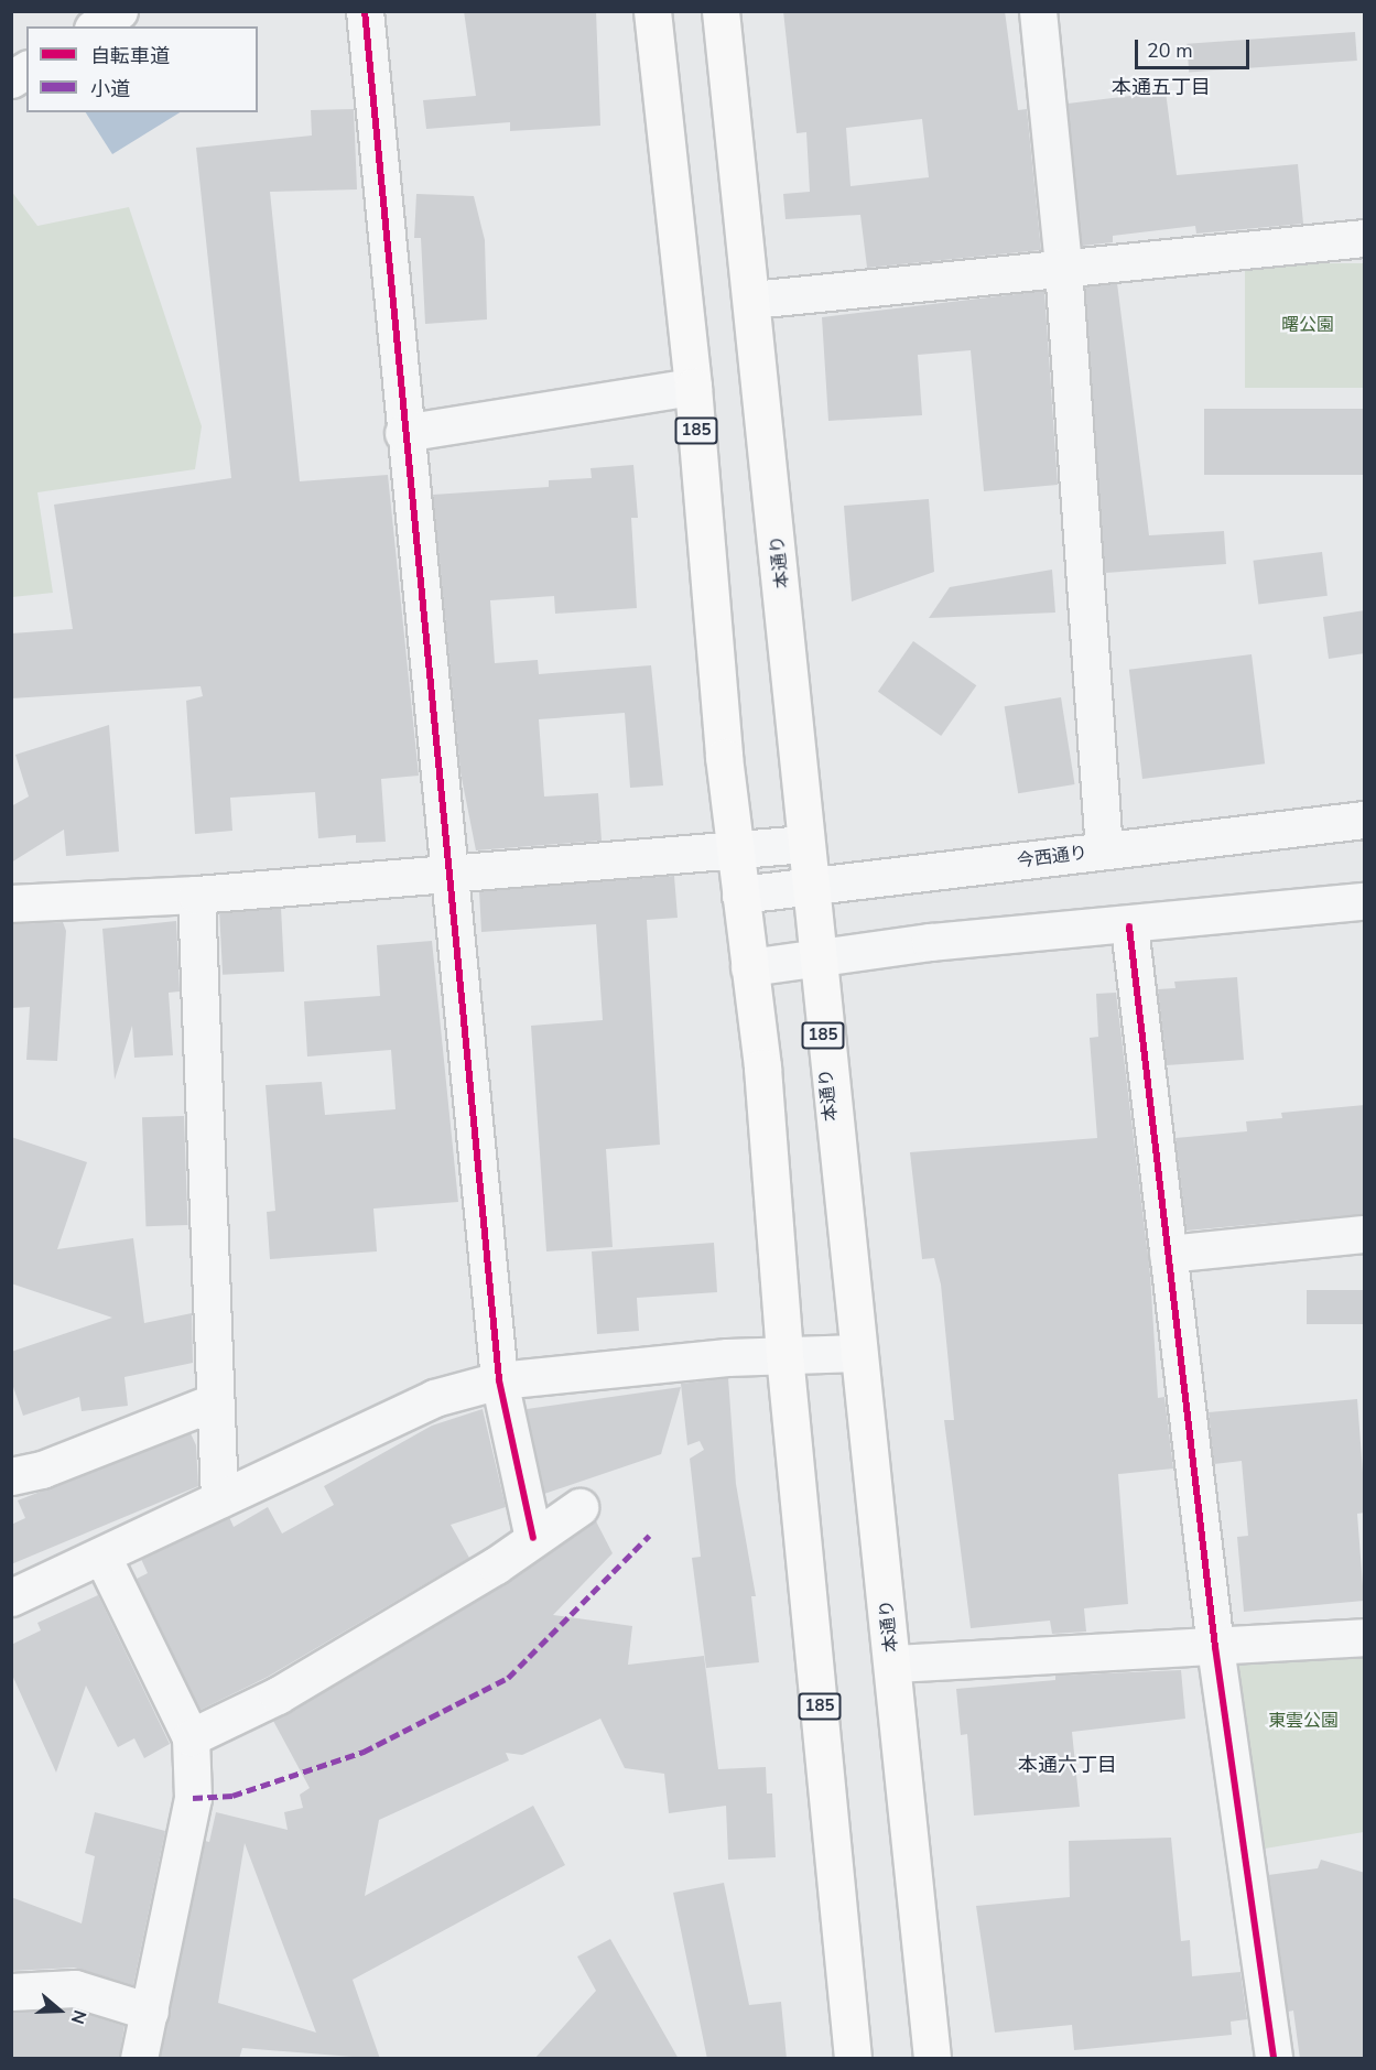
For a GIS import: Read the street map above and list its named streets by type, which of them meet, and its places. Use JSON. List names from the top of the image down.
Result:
{
  "streets": {
    "highway": ["185", "本通り"],
    "street": ["今西通り"]
  },
  "crossings": [
    ["185", "今西通り"],
    ["本通り", "今西通り"]
  ],
  "districts": ["本通五丁目", "本通六丁目"],
  "parks": ["曙公園", "東雲公園"],
  "legend": ["自転車道", "小道"],
  "scale_bar": "20 m",
  "north": "right"
}
